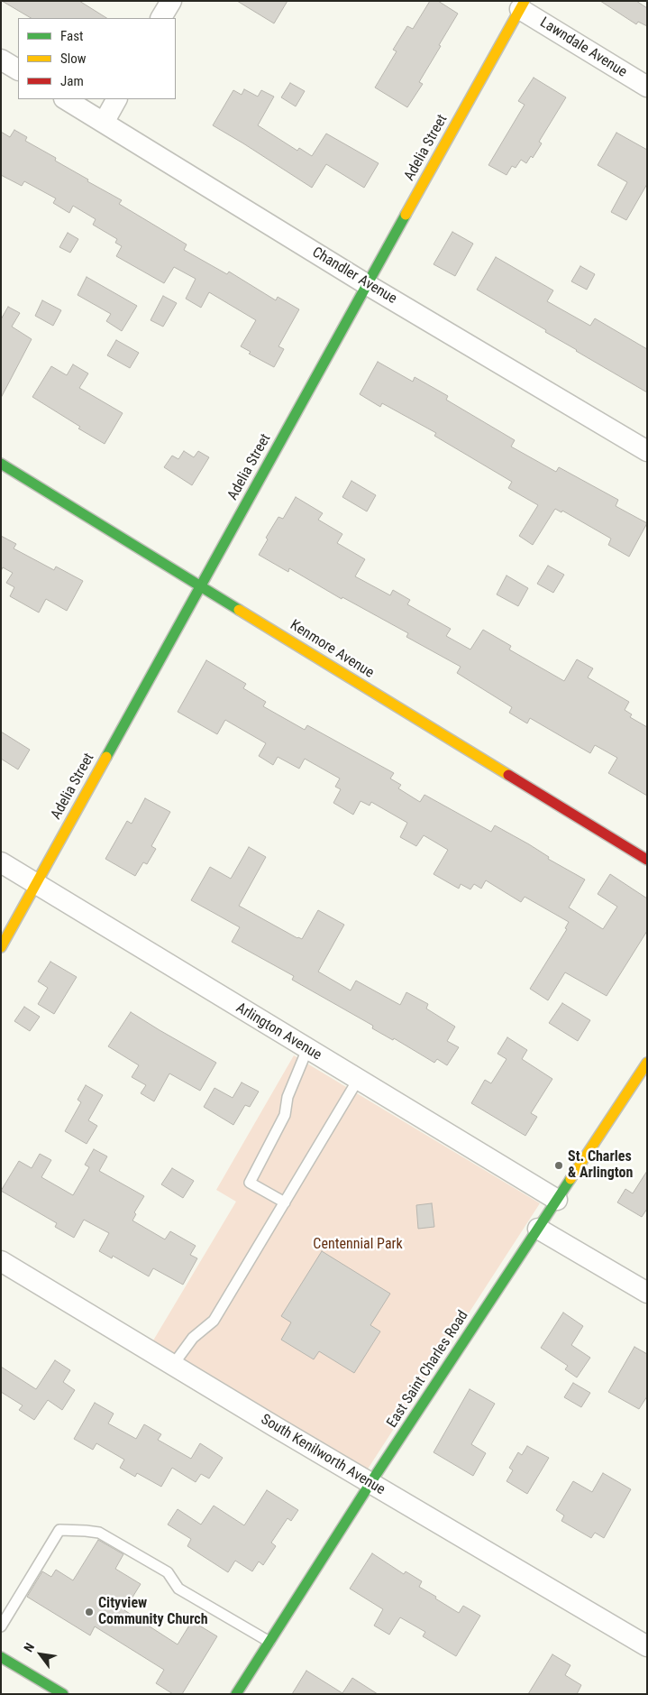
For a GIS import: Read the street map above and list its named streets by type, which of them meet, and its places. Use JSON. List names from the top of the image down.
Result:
{
  "streets": {
    "street": [
      "Lawndale Avenue",
      "Adelia Street",
      "Chandler Avenue",
      "Kenmore Avenue",
      "Arlington Avenue",
      "East Saint Charles Road",
      "South Kenilworth Avenue"
    ]
  },
  "crossings": [
    ["Lawndale Avenue", "Adelia Street"],
    ["Adelia Street", "Chandler Avenue"],
    ["Adelia Street", "Kenmore Avenue"],
    ["Adelia Street", "Arlington Avenue"],
    ["Arlington Avenue", "East Saint Charles Road"],
    ["East Saint Charles Road", "South Kenilworth Avenue"]
  ],
  "parks": ["Centennial Park"],
  "places": ["St. Charles & Arlington", "Cityview Community Church"],
  "legend": ["Fast", "Slow", "Jam"],
  "north": "top left"
}
